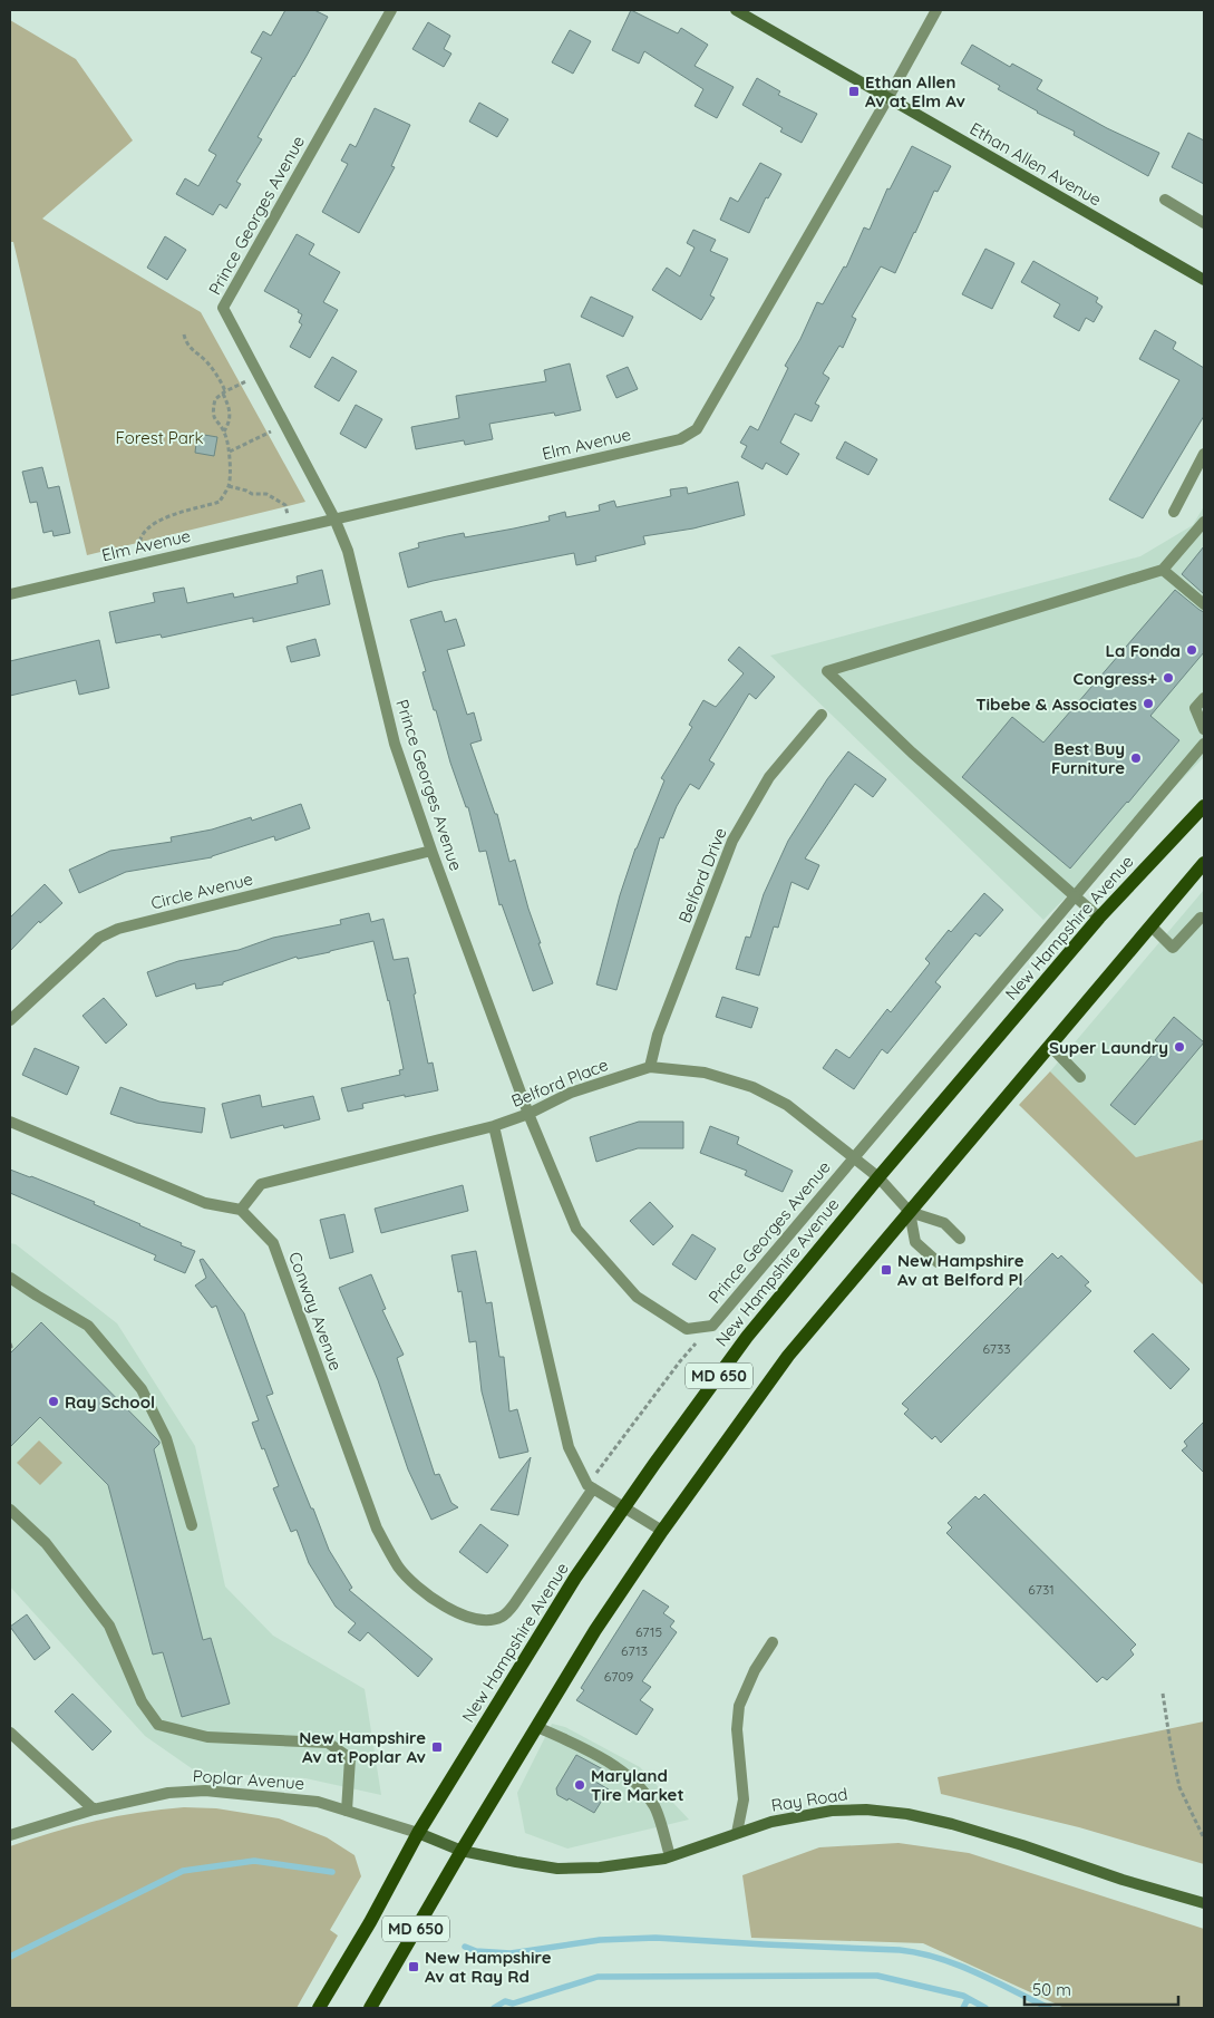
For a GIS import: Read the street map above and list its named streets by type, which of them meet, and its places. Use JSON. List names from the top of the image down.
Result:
{
  "streets": {
    "main road": ["New Hampshire Avenue", "MD 650"],
    "street": [
      "Ethan Allen Avenue",
      "Prince Georges Avenue",
      "Elm Avenue",
      "Belford Drive",
      "Circle Avenue",
      "Belford Place",
      "Conway Avenue",
      "Poplar Avenue",
      "Ray Road"
    ]
  },
  "crossings": [
    ["Ethan Allen Avenue", "Elm Avenue"],
    ["Prince Georges Avenue", "Elm Avenue"],
    ["Prince Georges Avenue", "Circle Avenue"],
    ["Prince Georges Avenue", "New Hampshire Avenue"],
    ["Prince Georges Avenue", "Belford Place"],
    ["Belford Drive", "Belford Place"],
    ["New Hampshire Avenue", "Belford Place"],
    ["New Hampshire Avenue", "Poplar Avenue"],
    ["New Hampshire Avenue", "Ray Road"],
    ["Belford Place", "Conway Avenue"],
    ["Belford Place", "MD 650"],
    ["MD 650", "Ray Road"],
    ["Poplar Avenue", "Ray Road"]
  ],
  "parks": ["Forest Park"],
  "places": {
    "transit": [
      "Ethan Allen Av at Elm Av",
      "New Hampshire Av at Belford Pl",
      "New Hampshire Av at Poplar Av",
      "New Hampshire Av at Ray Rd"
    ],
    "other": [
      "La Fonda",
      "Congress+",
      "Tibebe & Associates",
      "Best Buy Furniture",
      "Super Laundry",
      "Ray School",
      "Maryland Tire Market"
    ]
  },
  "house_numbers": [
    "6733",
    "6731",
    "6715",
    "6713",
    "6709"
  ],
  "scale_bar": "50 m"
}
